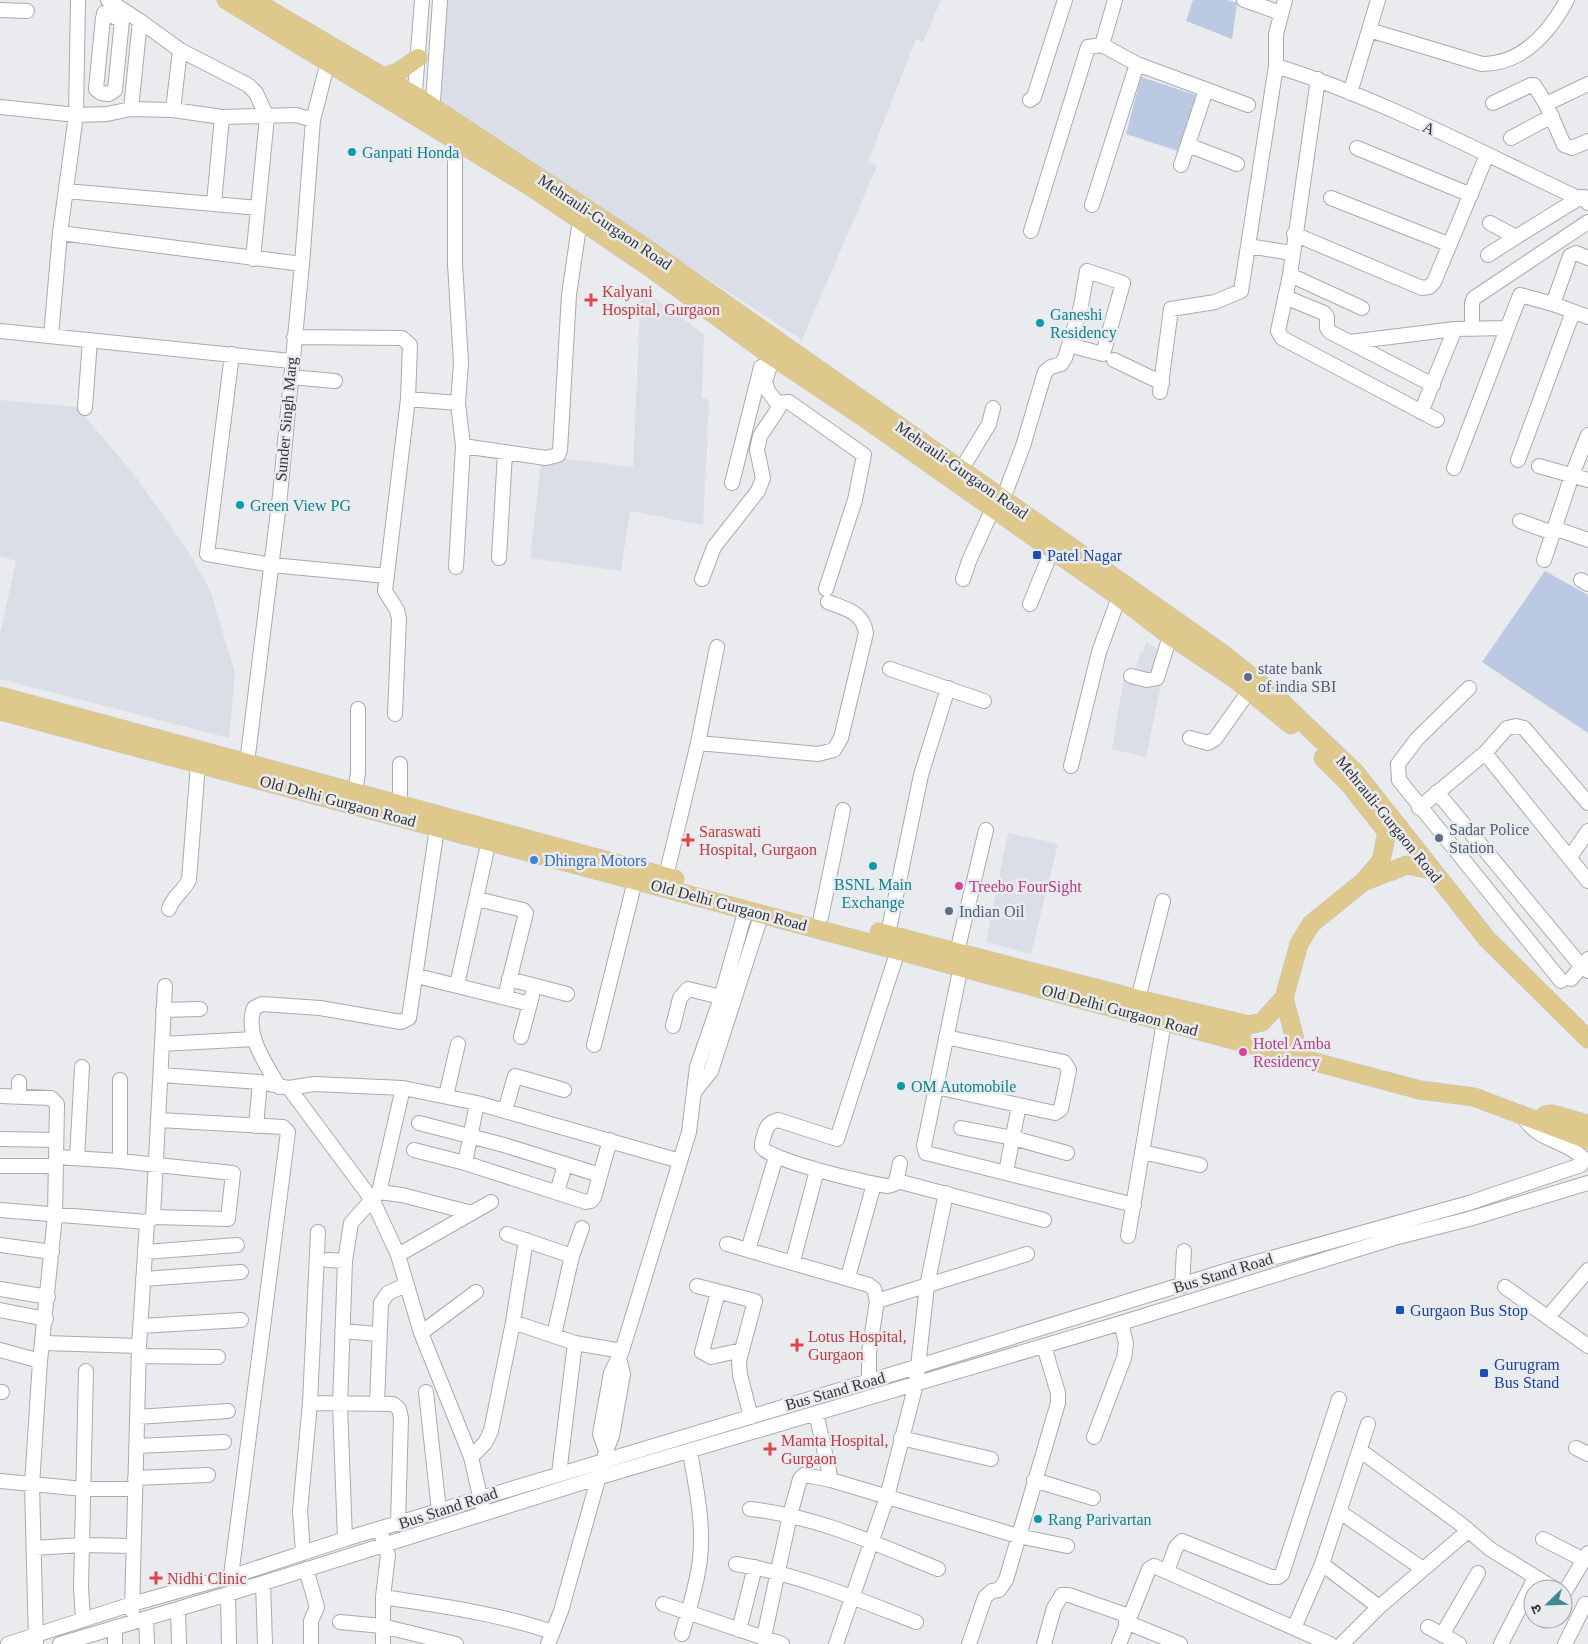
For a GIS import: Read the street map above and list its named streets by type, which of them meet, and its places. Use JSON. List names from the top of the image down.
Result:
{
  "streets": {
    "main road": ["Mehrauli-Gurgaon Road", "Old Delhi Gurgaon Road"],
    "street": ["A", "Sunder Singh Marg", "Bus Stand Road"]
  },
  "crossings": [
    ["Mehrauli-Gurgaon Road", "Sunder Singh Marg"],
    ["Sunder Singh Marg", "Old Delhi Gurgaon Road"],
    ["Old Delhi Gurgaon Road", "Bus Stand Road"]
  ],
  "places": {
    "other": [
      "Ganpati Honda",
      "Ganeshi Residency",
      "Green View PG",
      "state bank of india SBI",
      "Sadar Police Station",
      "Dhingra Motors",
      "BSNL Main Exchange",
      "Treebo FourSight",
      "Indian Oil",
      "Hotel Amba Residency",
      "OM Automobile",
      "Rang Parivartan"
    ],
    "health": [
      "Kalyani Hospital, Gurgaon",
      "Saraswati Hospital, Gurgaon",
      "Lotus Hospital, Gurgaon",
      "Mamta Hospital, Gurgaon",
      "Nidhi Clinic"
    ],
    "transit": ["Patel Nagar", "Gurgaon Bus Stop", "Gurugram Bus Stand"]
  },
  "north": "bottom left"
}
